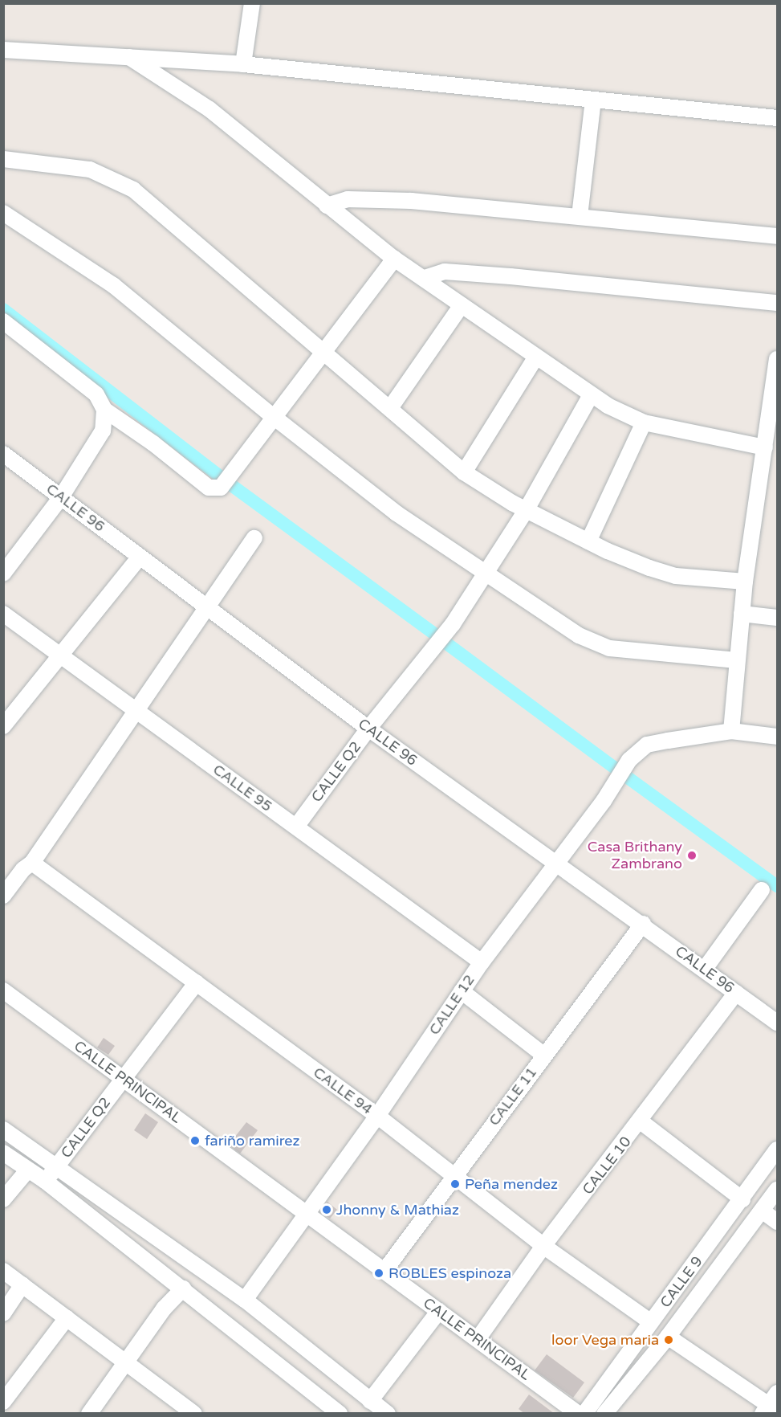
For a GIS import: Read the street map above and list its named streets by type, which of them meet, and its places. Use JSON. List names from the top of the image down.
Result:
{
  "streets": {
    "street": [
      "CALLE 96",
      "CALLE Q2",
      "CALLE 95",
      "CALLE 12",
      "CALLE PRINCIPAL",
      "CALLE 94",
      "CALLE 11",
      "CALLE 10",
      "CALLE 9"
    ]
  },
  "crossings": [
    ["CALLE 96", "CALLE Q2"],
    ["CALLE 96", "CALLE 12"],
    ["CALLE 96", "CALLE 11"],
    ["CALLE 96", "CALLE 10"],
    ["CALLE Q2", "CALLE 95"],
    ["CALLE Q2", "CALLE PRINCIPAL"],
    ["CALLE Q2", "CALLE 94"],
    ["CALLE 95", "CALLE 12"],
    ["CALLE 12", "CALLE PRINCIPAL"],
    ["CALLE 12", "CALLE 94"],
    ["CALLE PRINCIPAL", "CALLE 11"],
    ["CALLE PRINCIPAL", "CALLE 10"],
    ["CALLE 94", "CALLE 11"],
    ["CALLE 94", "CALLE 10"],
    ["CALLE 94", "CALLE 9"]
  ],
  "places": [
    "Casa Brithany Zambrano",
    "fariño ramirez",
    "Peña mendez",
    "Jhonny & Mathiaz",
    "ROBLES espinoza",
    "loor Vega maria"
  ]
}
